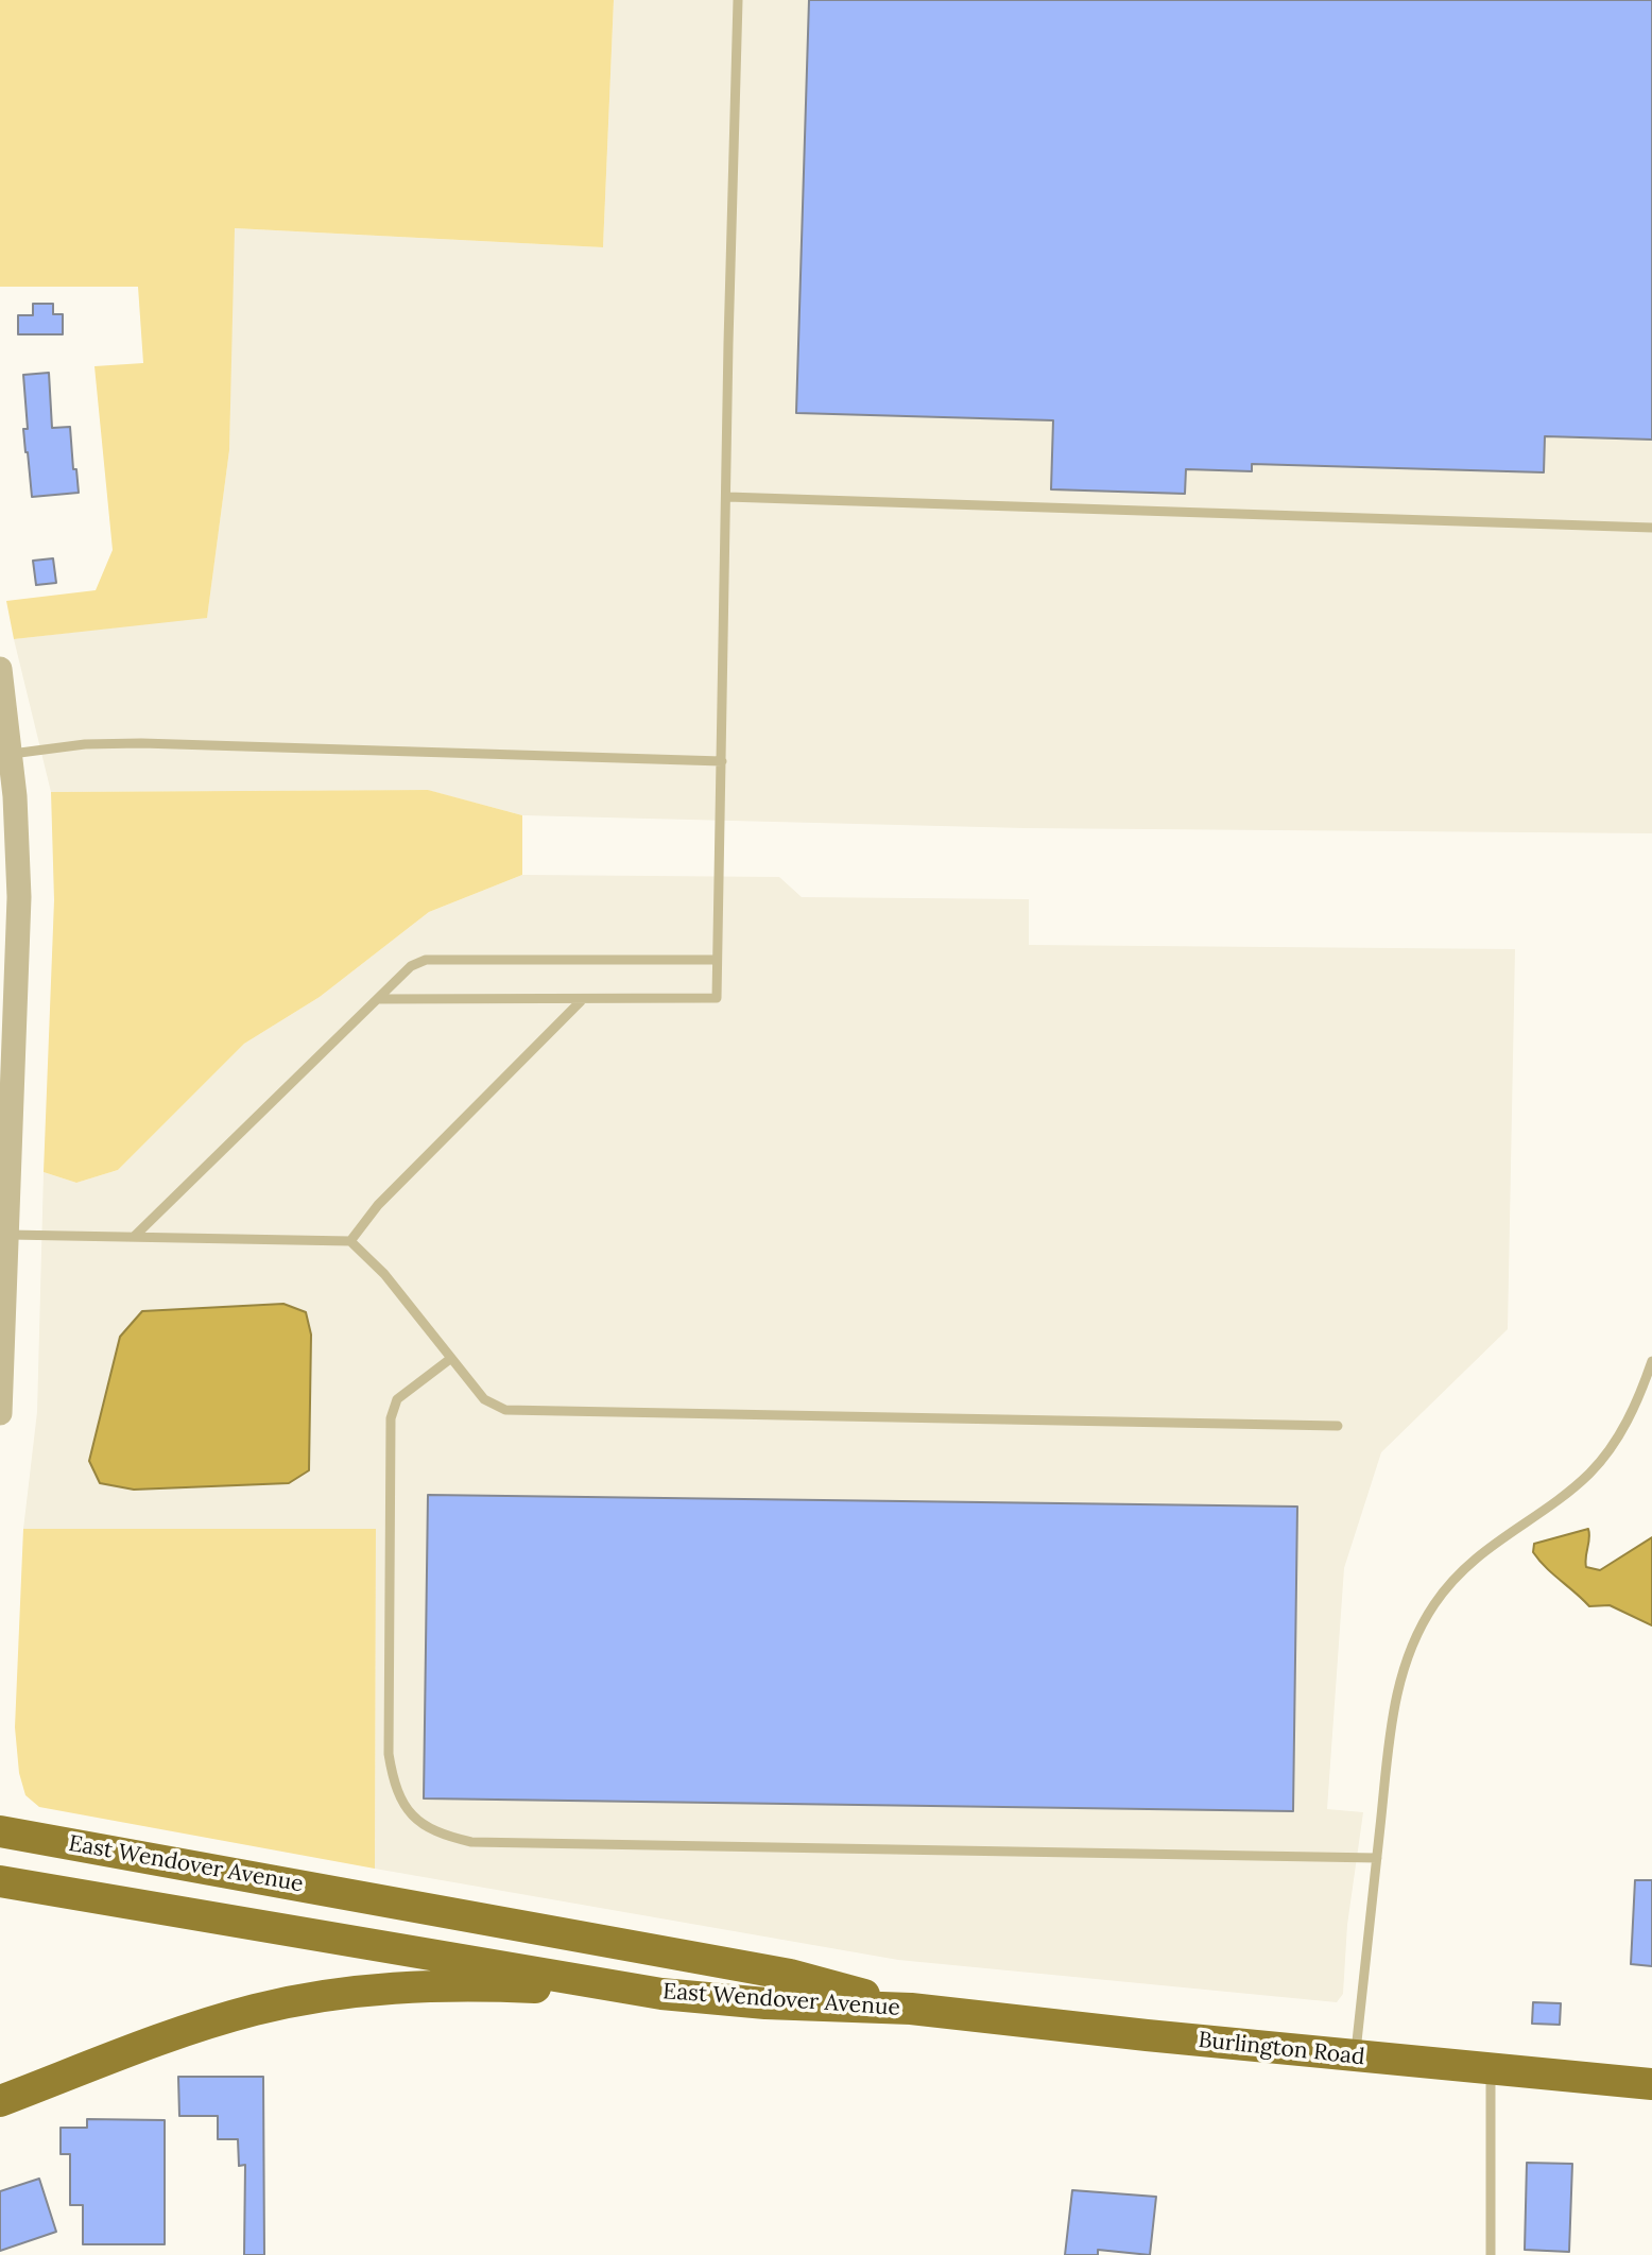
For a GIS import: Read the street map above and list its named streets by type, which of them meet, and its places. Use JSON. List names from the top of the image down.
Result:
{
  "streets": {
    "highway": ["East Wendover Avenue", "Burlington Road"]
  },
  "crossings": [
    ["East Wendover Avenue", "Burlington Road"]
  ]
}
